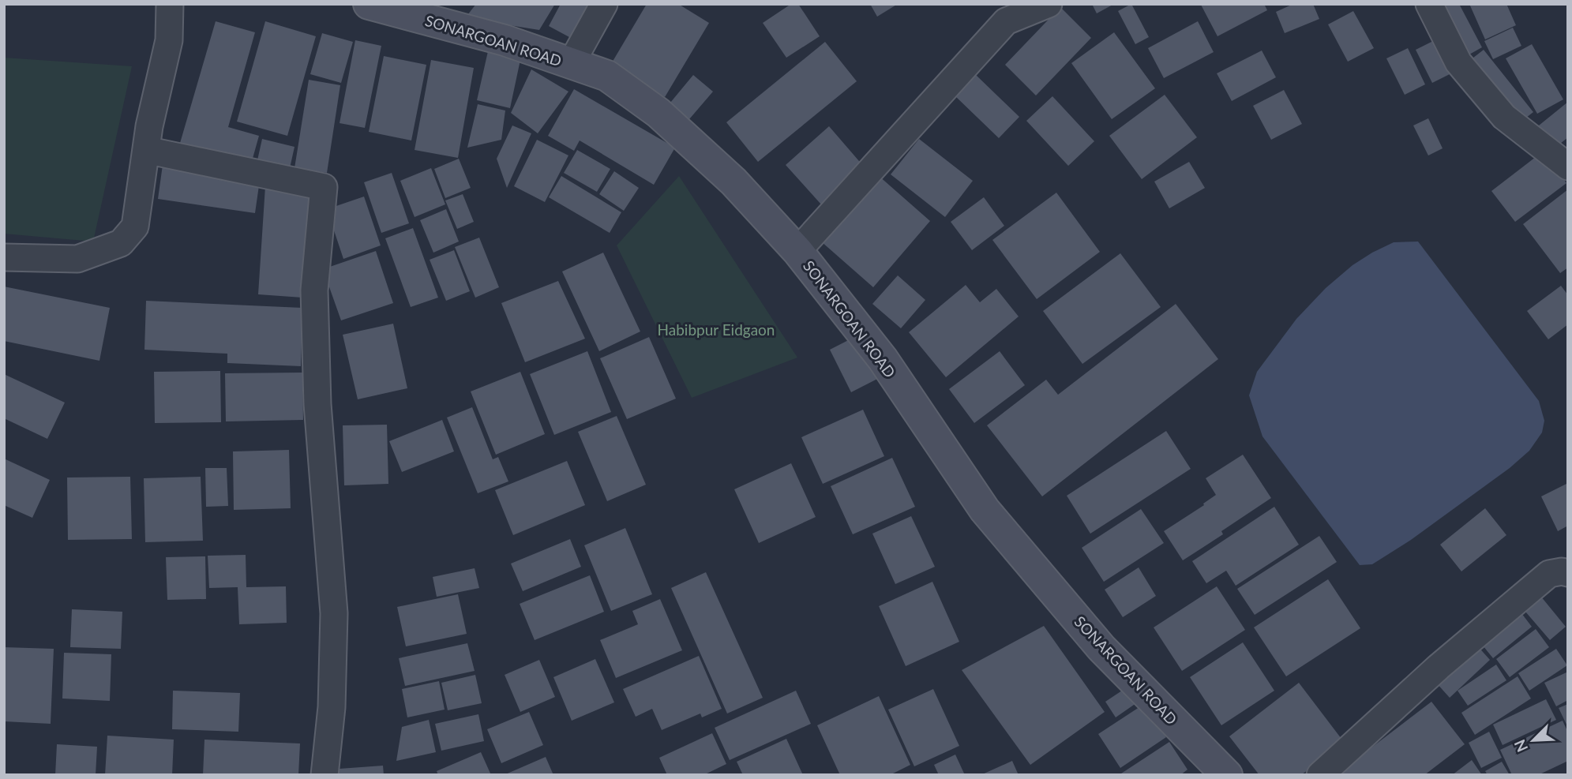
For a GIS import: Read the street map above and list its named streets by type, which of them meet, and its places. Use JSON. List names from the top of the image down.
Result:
{
  "streets": {
    "main road": ["SONARGOAN ROAD"]
  },
  "parks": ["Habibpur Eidgaon"],
  "north": "bottom left"
}
